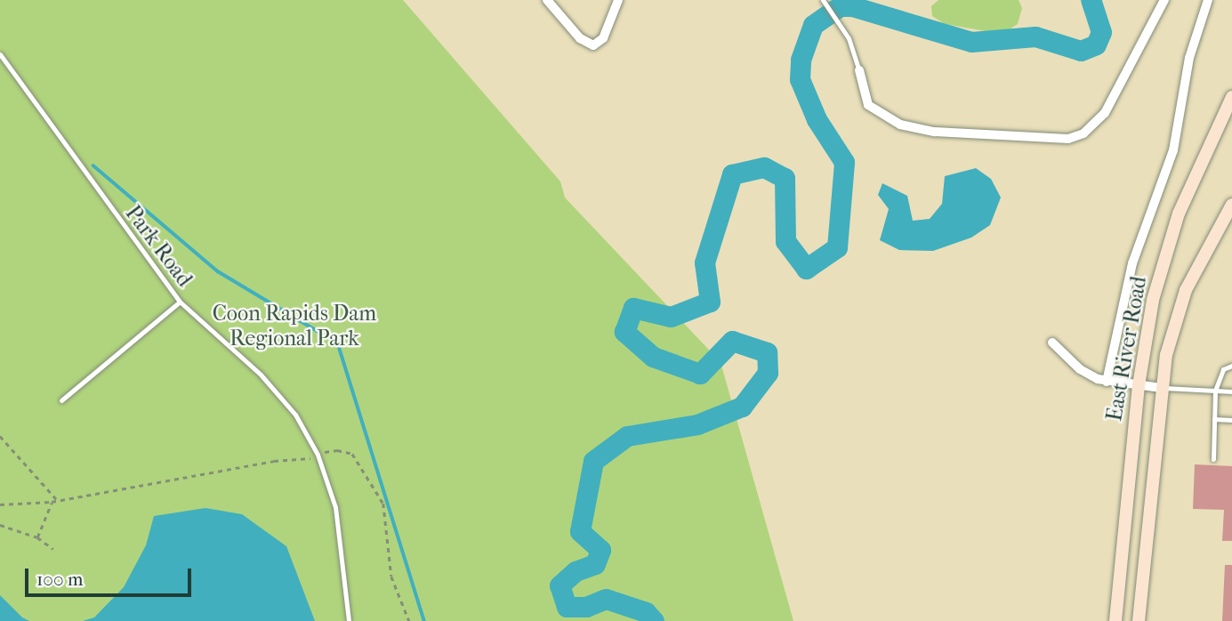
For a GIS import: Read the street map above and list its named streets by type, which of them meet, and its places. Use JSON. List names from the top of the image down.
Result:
{
  "streets": {
    "main road": ["East River Road"],
    "lane": ["Park Road"]
  },
  "parks": ["Coon Rapids Dam Regional Park"],
  "scale_bar": "100 m"
}
